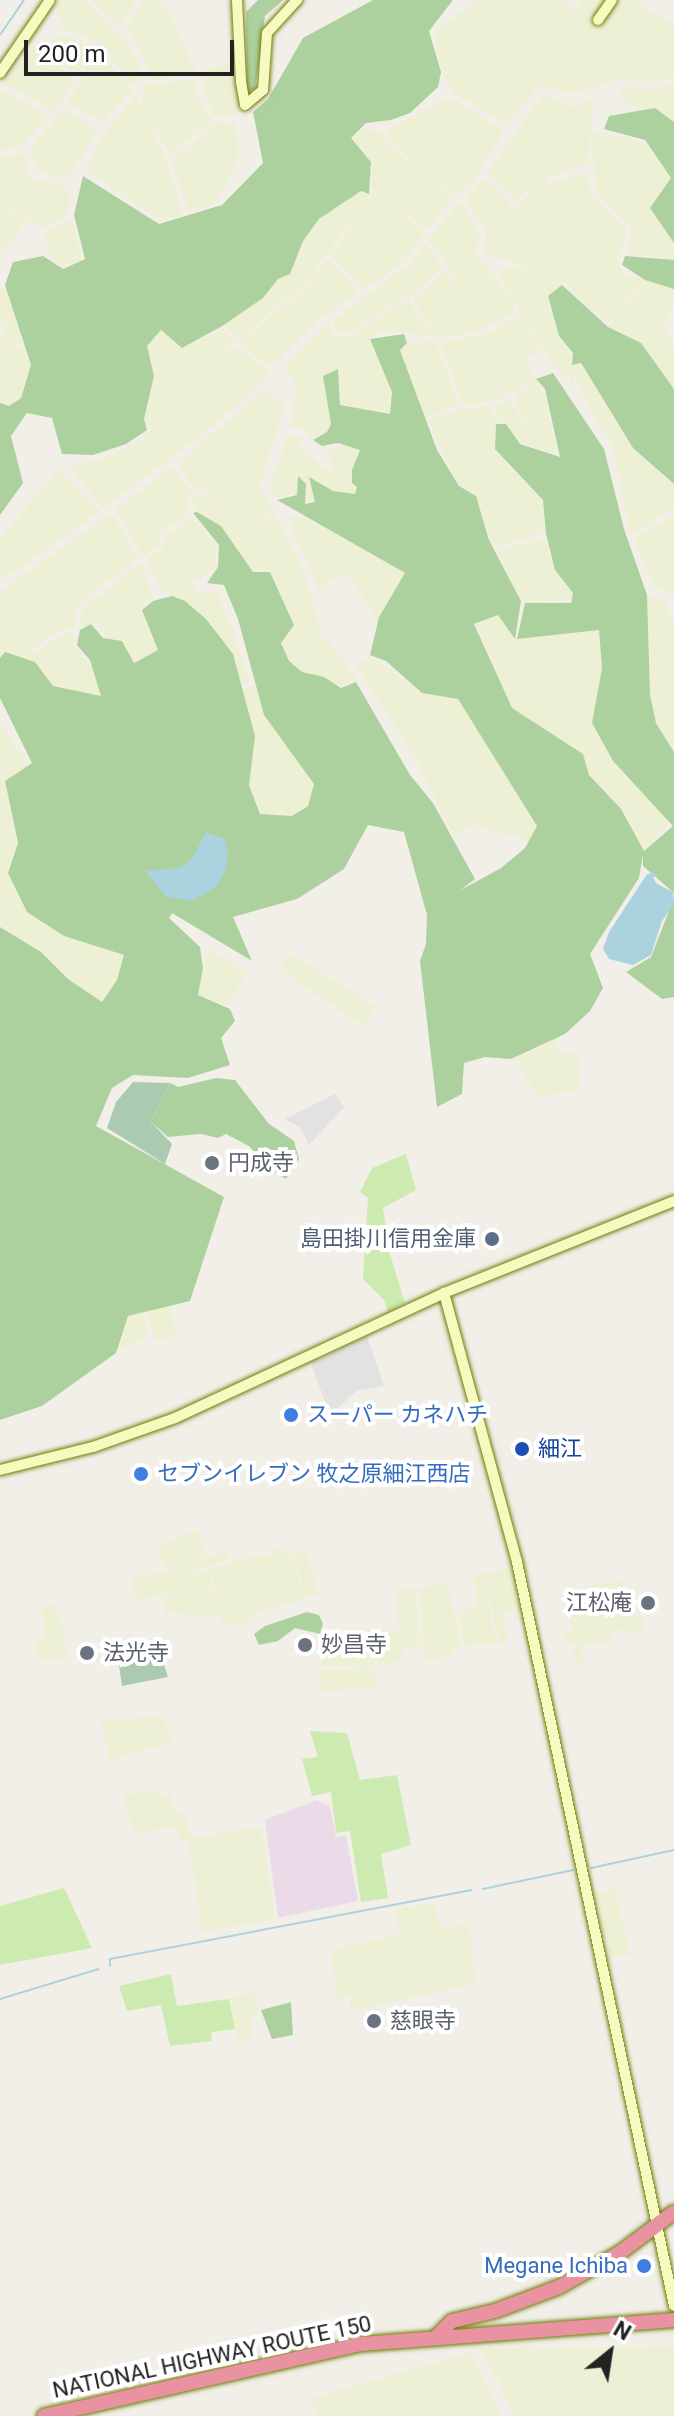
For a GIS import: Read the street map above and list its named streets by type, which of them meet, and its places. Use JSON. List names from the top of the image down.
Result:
{
  "streets": {
    "highway": ["NATIONAL HIGHWAY ROUTE 150"]
  },
  "places": [
    "円成寺",
    "島田掛川信用金庫",
    "スーパー カネハチ",
    "細江",
    "セブンイレブン 牧之原細江西店",
    "江松庵",
    "妙昌寺",
    "法光寺",
    "慈眼寺",
    "Megane Ichiba"
  ],
  "scale_bar": "200 m",
  "north": "top right"
}
